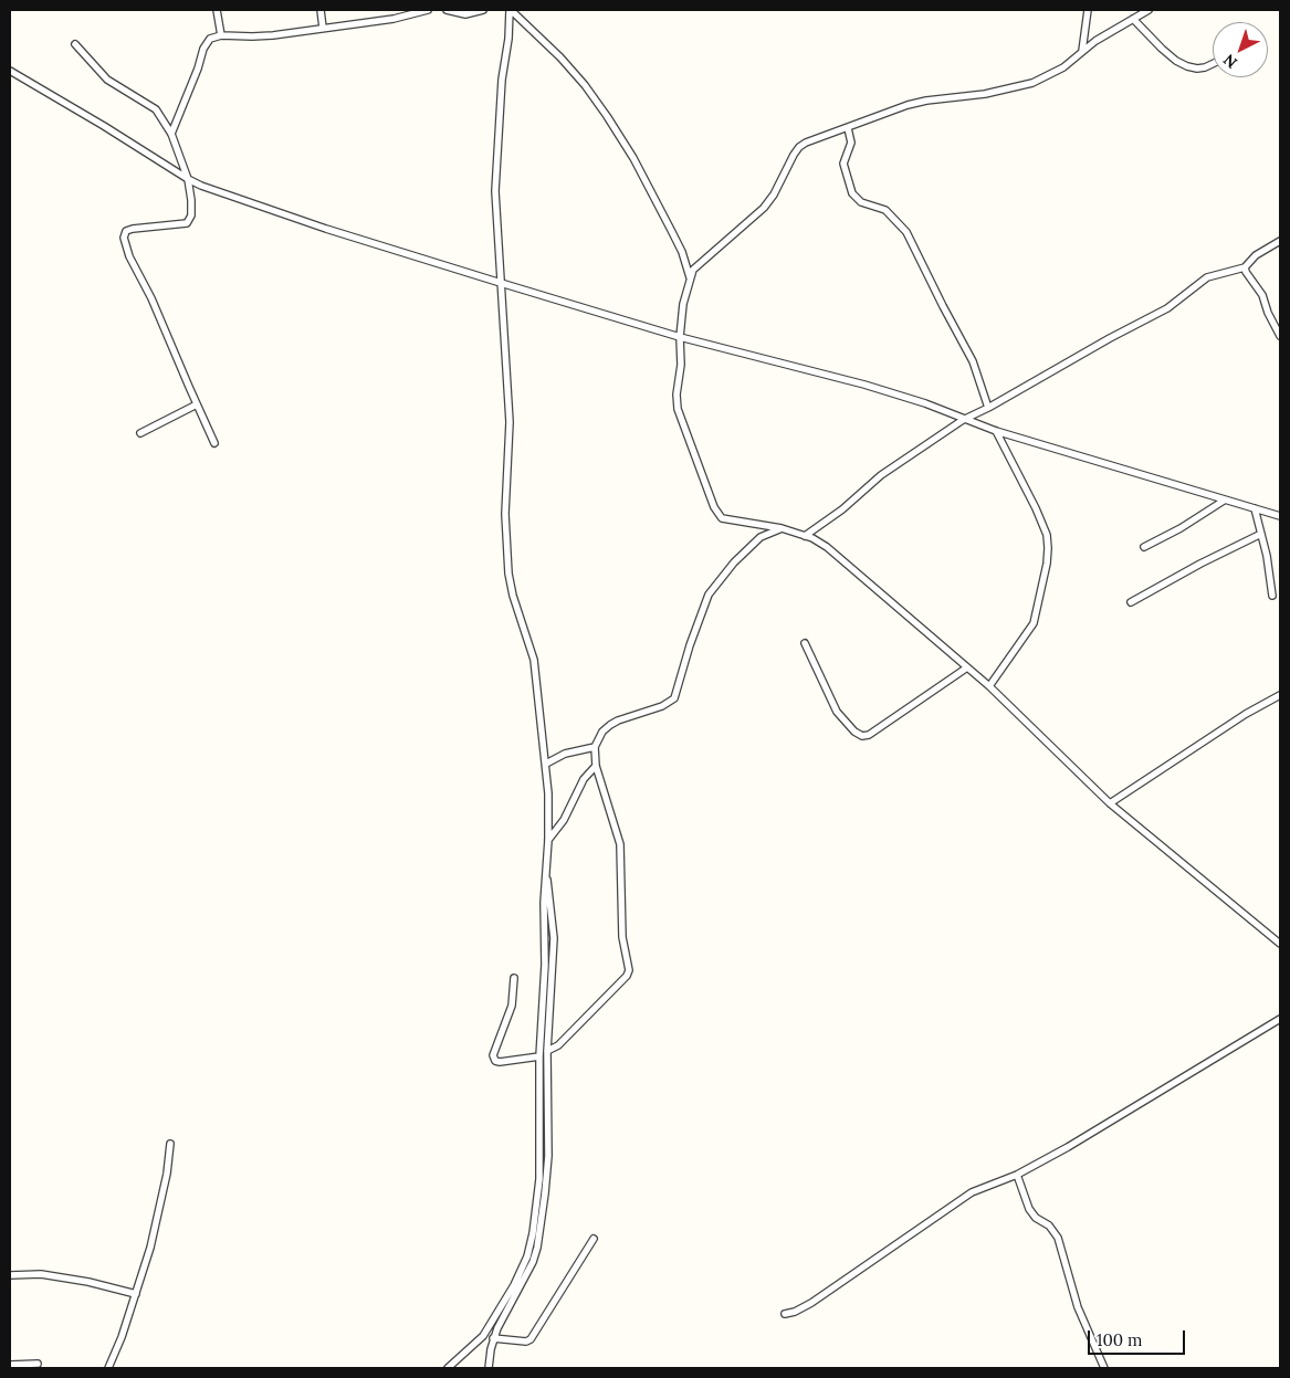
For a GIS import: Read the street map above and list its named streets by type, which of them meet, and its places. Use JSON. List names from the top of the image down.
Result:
{
  "scale_bar": "100 m",
  "north": "bottom left"
}
